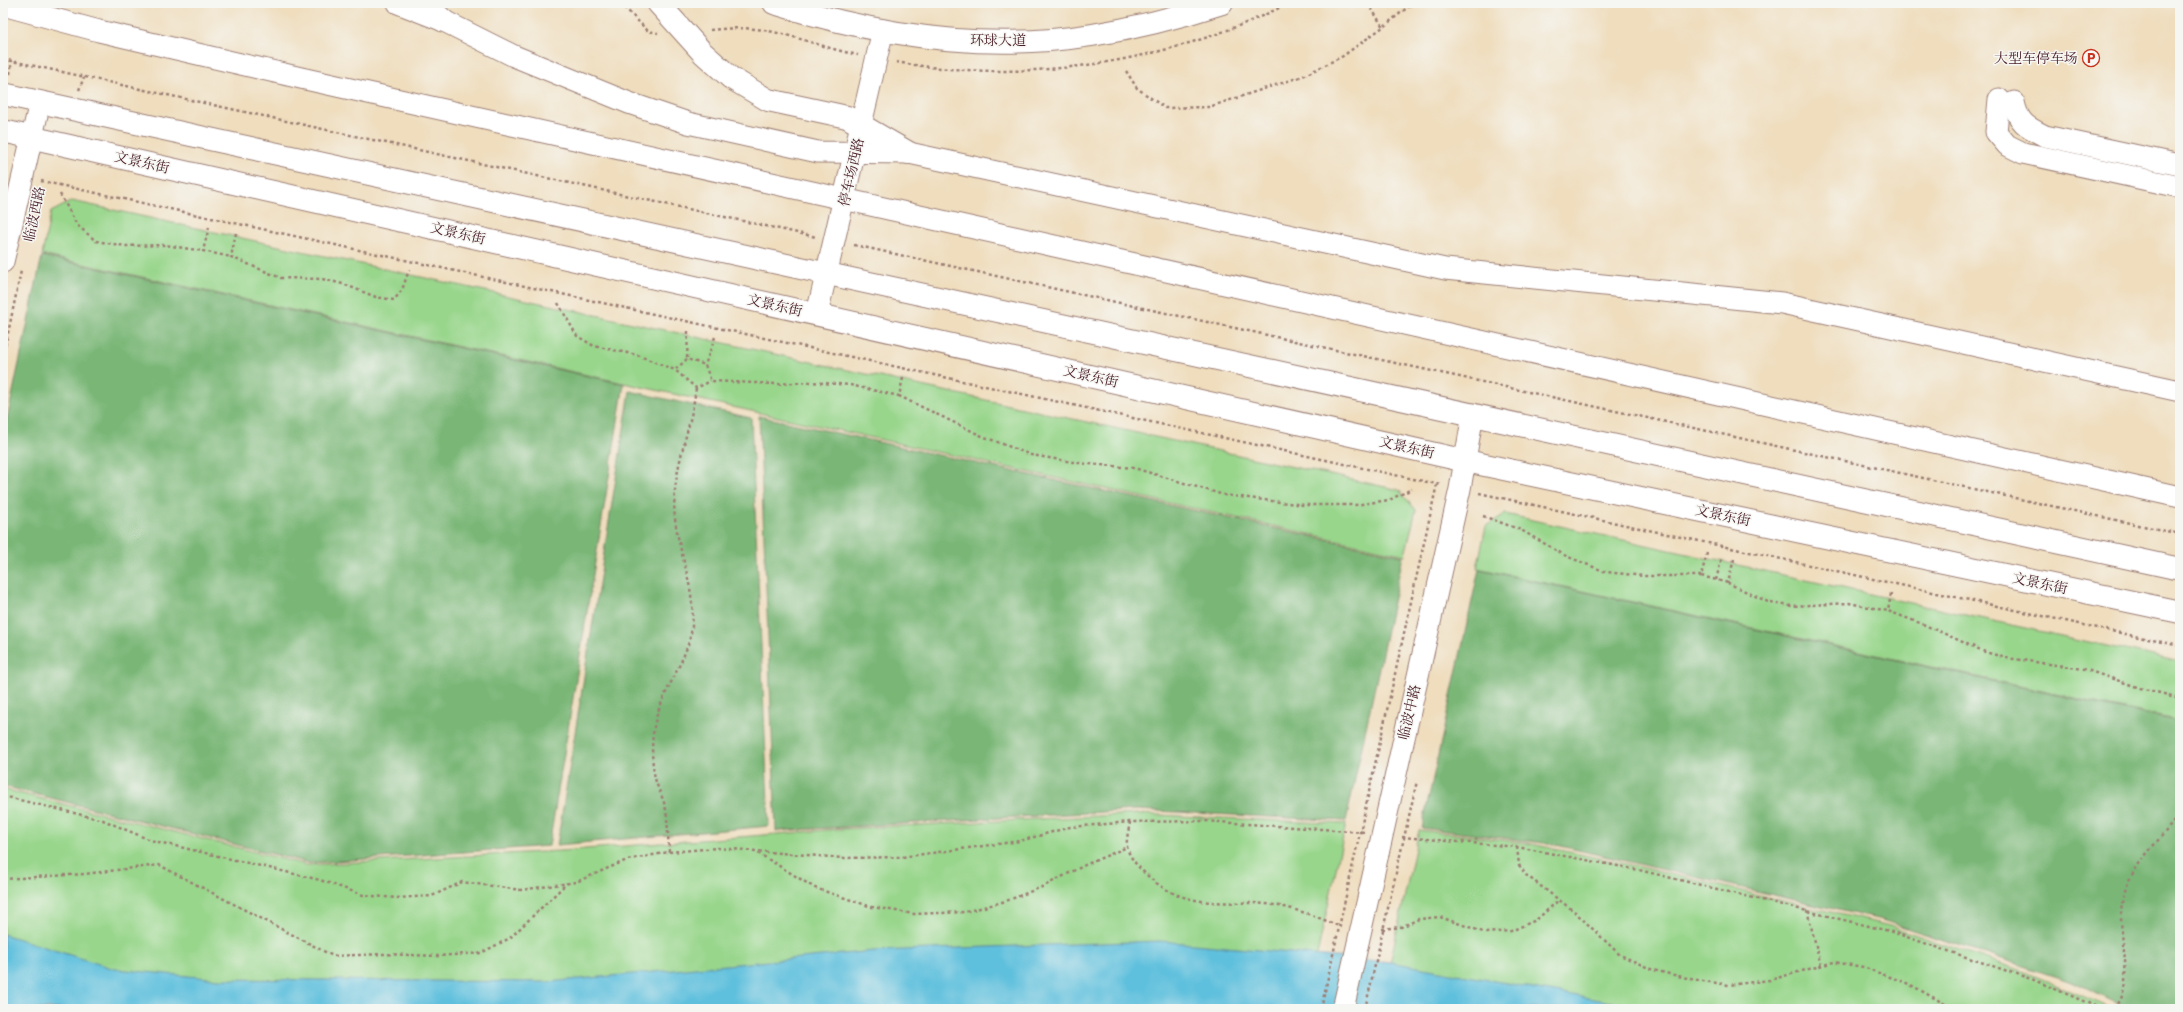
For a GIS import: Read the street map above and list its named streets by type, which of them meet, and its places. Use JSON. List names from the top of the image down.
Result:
{
  "streets": {
    "main road": ["环球大道", "文景东街"],
    "street": ["停车场西路", "临波西路", "临波中路"]
  },
  "crossings": [
    ["环球大道", "停车场西路"],
    ["文景东街", "停车场西路"],
    ["文景东街", "临波西路"],
    ["文景东街", "临波中路"]
  ],
  "places": {
    "parking": ["大型车停车场"]
  }
}
